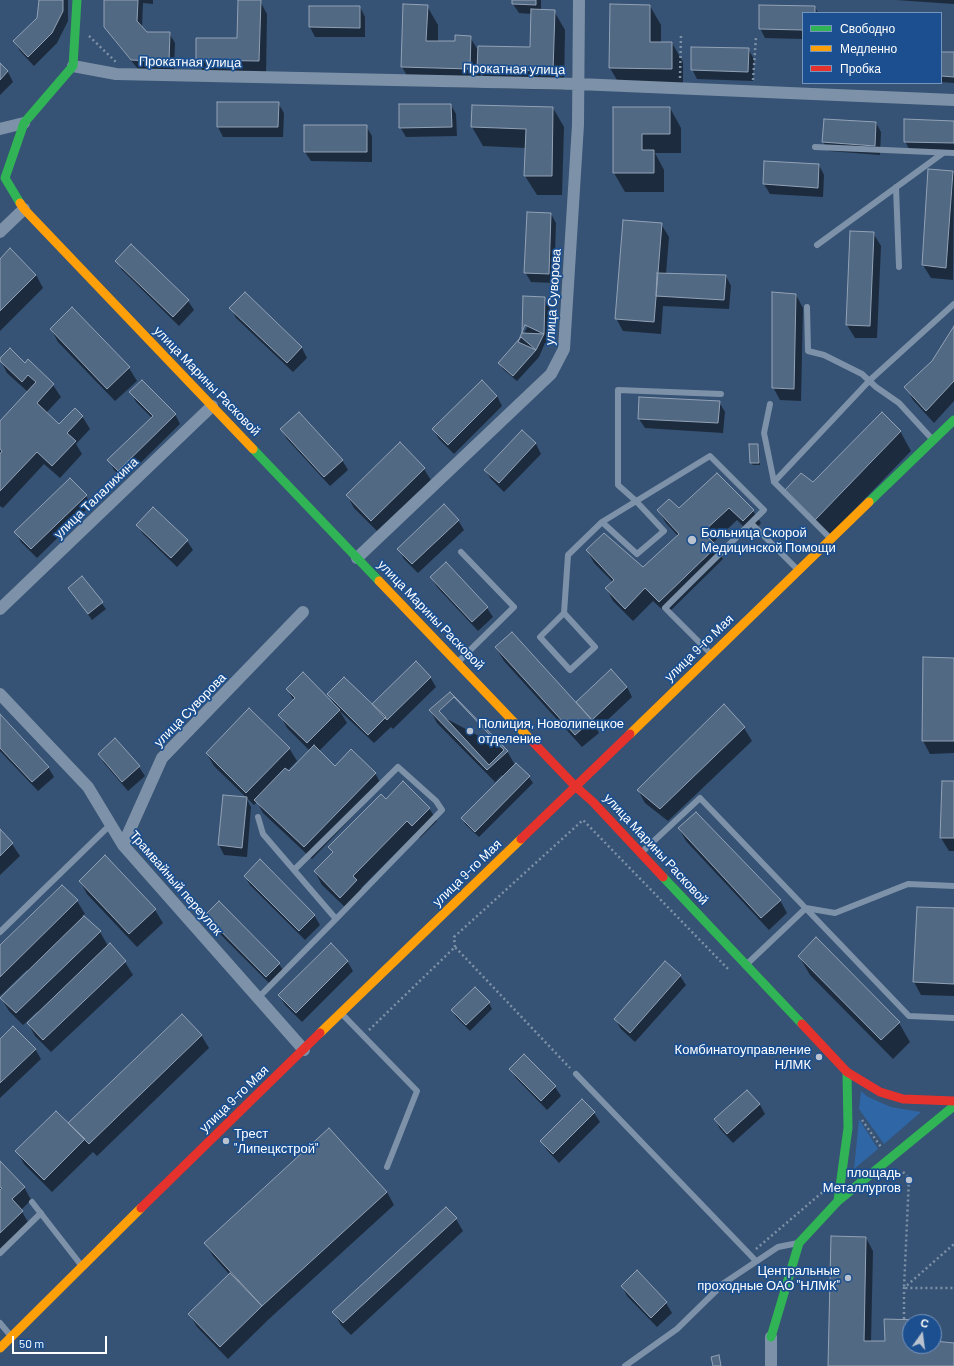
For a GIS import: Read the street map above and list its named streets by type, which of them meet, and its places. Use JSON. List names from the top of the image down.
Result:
{
  "streets": {
    "main road": ["улица Марины Расковой", "улица 9-го Мая"],
    "street": [
      "Прокатная улица",
      "улица Суворова",
      "улица Талалихина",
      "Трамвайный переулок"
    ]
  },
  "crossings": [
    ["Прокатная улица", "улица Суворова"],
    ["улица Суворова", "улица Марины Расковой"],
    ["улица Суворова", "Трамвайный переулок"],
    ["улица Марины Расковой", "улица Талалихина"],
    ["улица Марины Расковой", "улица 9-го Мая"],
    ["улица 9-го Мая", "Трамвайный переулок"]
  ],
  "places": [
    "Больница Скорой Медицинской Помощи",
    "Полиция, Новолипецкое отделение",
    "Комбинатоуправление НЛМК",
    "Трест \"Липецкстрой\"",
    "площадь Металлургов",
    "Центральные проходные ОАО \"НЛМК\""
  ],
  "legend": ["Свободно", "Медленно", "Пробка"],
  "scale_bar": "50 m",
  "north": "top"
}
